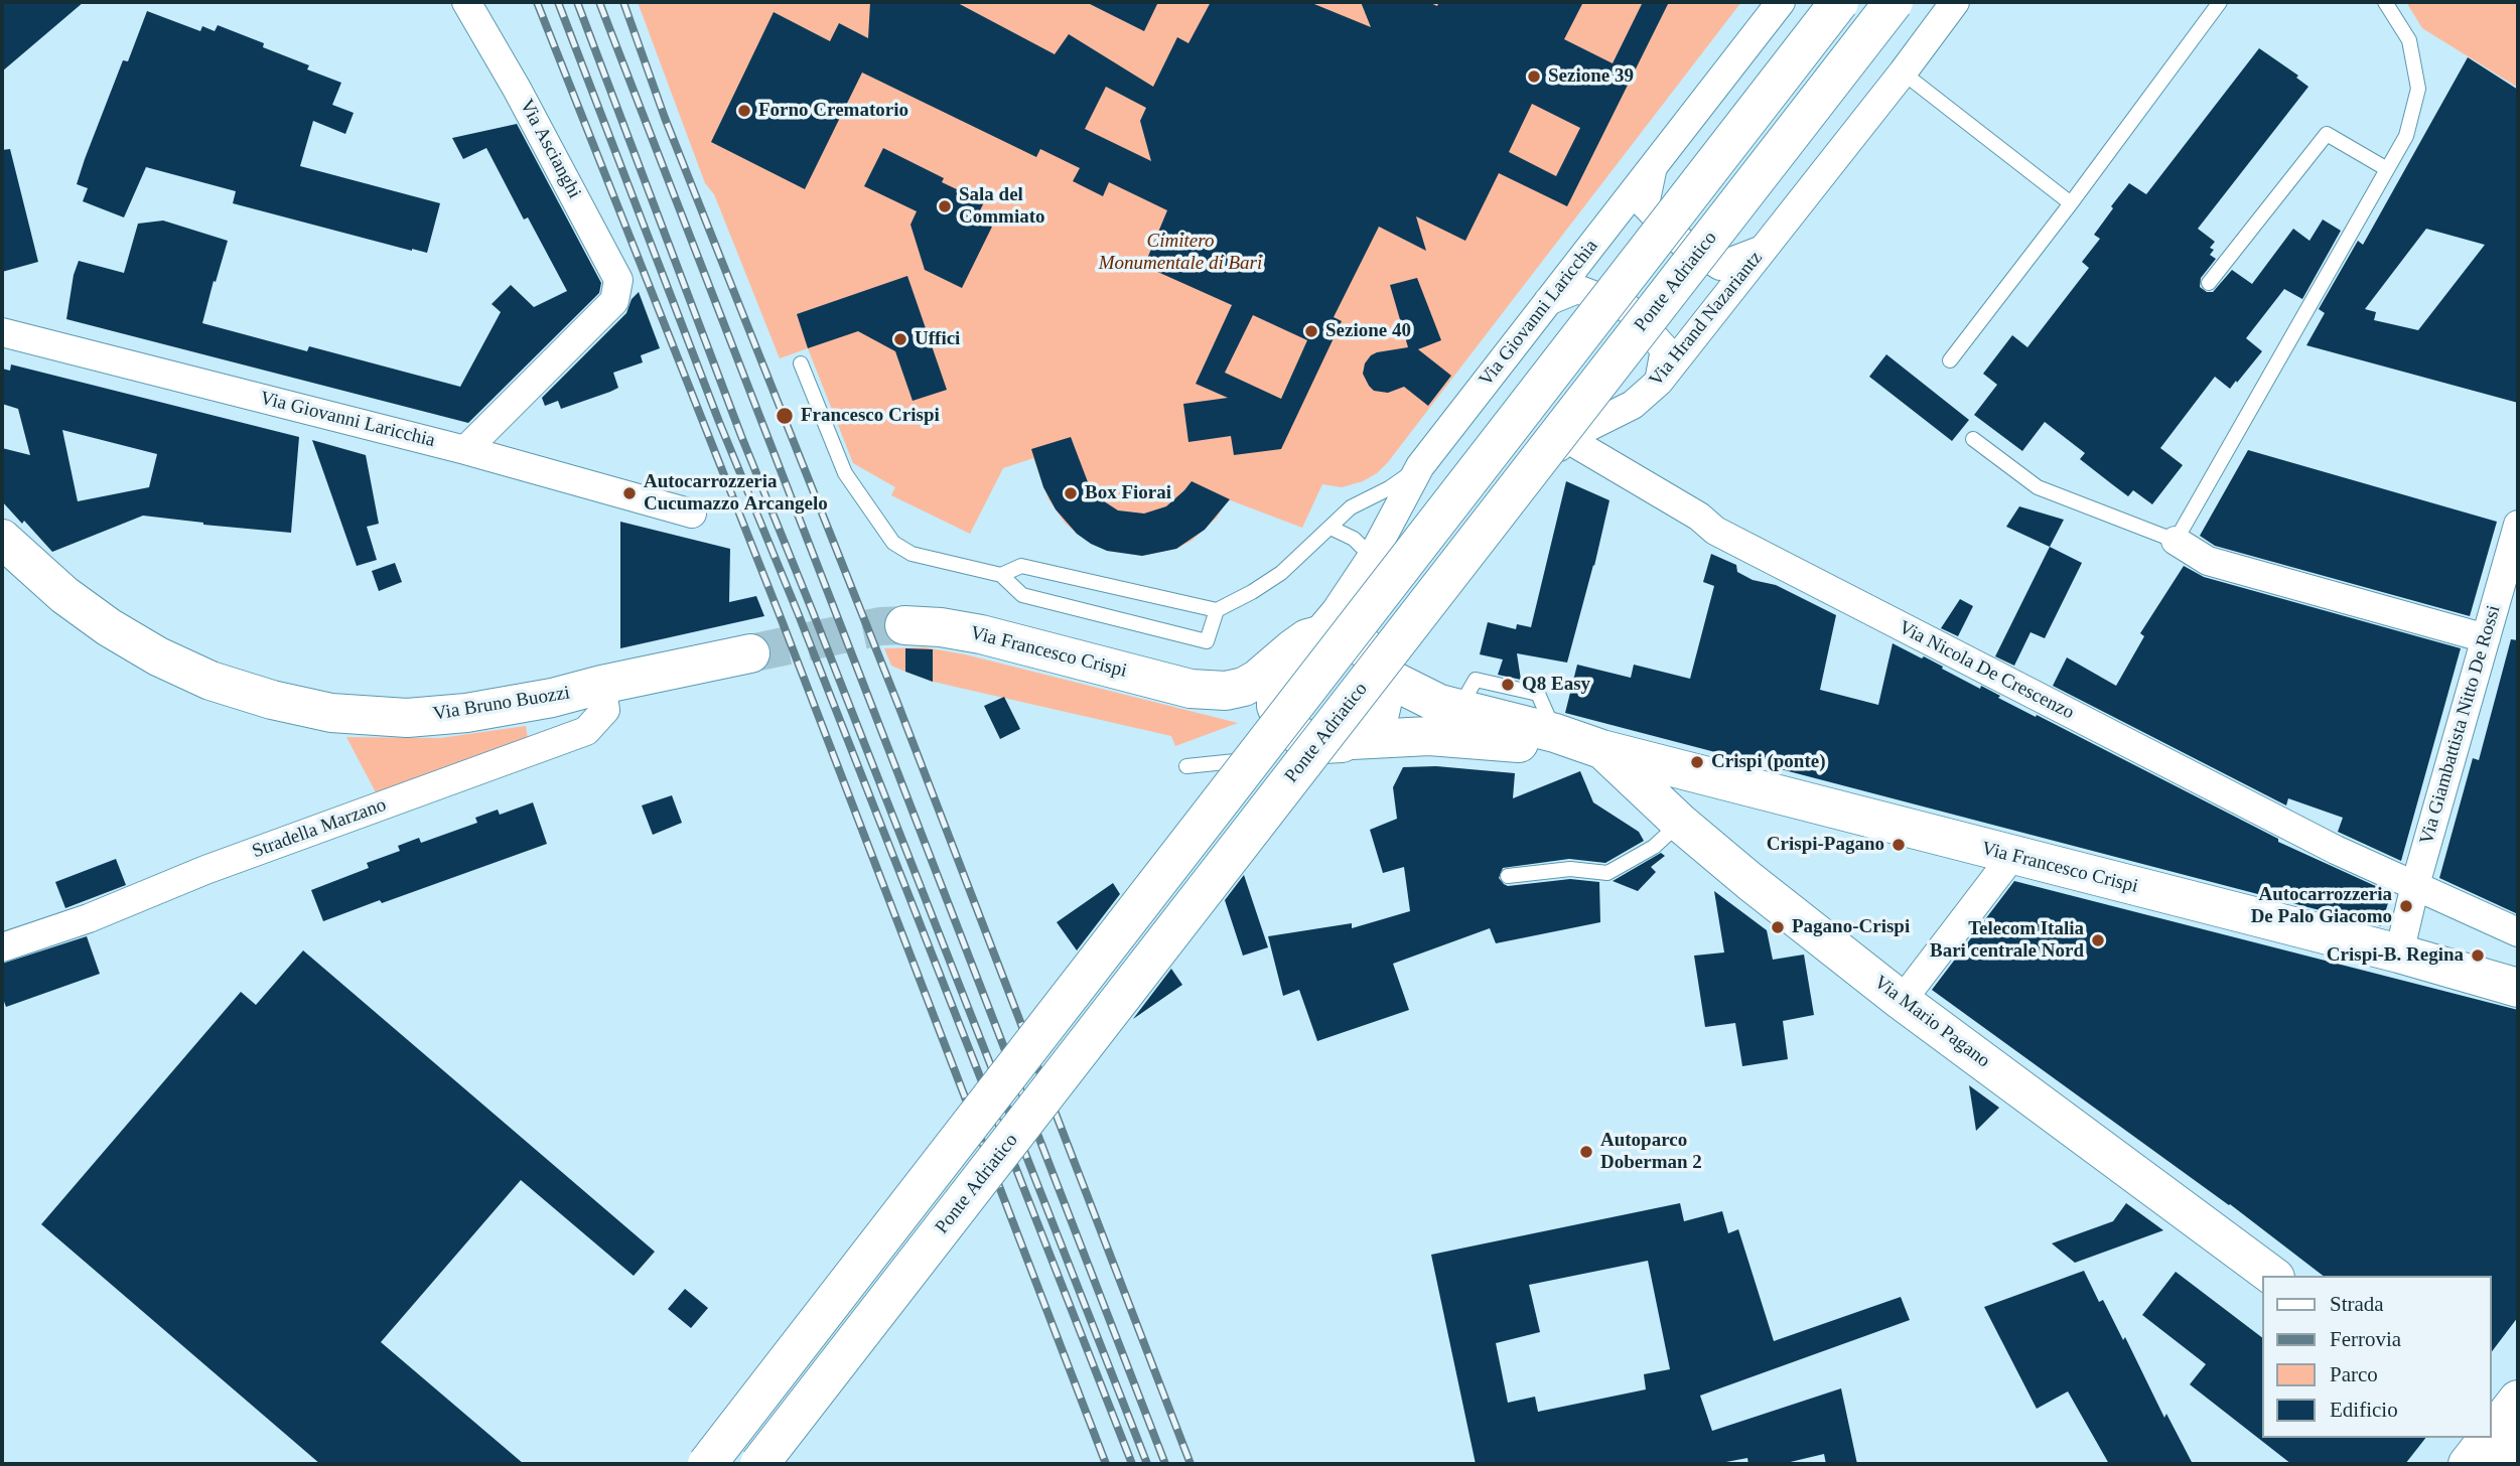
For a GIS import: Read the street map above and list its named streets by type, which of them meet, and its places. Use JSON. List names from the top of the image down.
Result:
{
  "streets": {
    "main road": [
      "Ponte Adriatico",
      "Via Francesco Crispi",
      "Via Bruno Buozzi",
      "Via Mario Pagano"
    ],
    "street": [
      "Via Ascianghi",
      "Via Giovanni Laricchia",
      "Via Hrand Nazariantz",
      "Via Nicola De Crescenzo",
      "Via Giambattista Nitto De Rossi",
      "Stradella Marzano"
    ]
  },
  "crossings": [
    ["Via Ascianghi", "Via Giovanni Laricchia"],
    ["Via Giovanni Laricchia", "Via Hrand Nazariantz"],
    ["Via Giovanni Laricchia", "Via Francesco Crispi"],
    ["Via Hrand Nazariantz", "Via Francesco Crispi"],
    ["Via Hrand Nazariantz", "Via Nicola De Crescenzo"],
    ["Via Francesco Crispi", "Via Giambattista Nitto De Rossi"],
    ["Via Francesco Crispi", "Via Mario Pagano"],
    ["Via Nicola De Crescenzo", "Via Giambattista Nitto De Rossi"],
    ["Via Bruno Buozzi", "Stradella Marzano"]
  ],
  "parks": ["Cimitero Monumentale di Bari"],
  "places": [
    "Sezione 39",
    "Forno Crematorio",
    "Sala del Commiato",
    "Sezione 40",
    "Uffici",
    "Francesco Crispi",
    "Autocarrozzeria Cucumazzo Arcangelo",
    "Box Fiorai",
    "Q8 Easy",
    "Crispi (ponte)",
    "Crispi-Pagano",
    "Autocarrozzeria De Palo Giacomo",
    "Pagano-Crispi",
    "Telecom Italia Bari centrale Nord",
    "Crispi-B. Regina",
    "Autoparco Doberman 2"
  ],
  "legend": [
    "Strada",
    "Ferrovia",
    "Parco",
    "Edificio"
  ]
}
